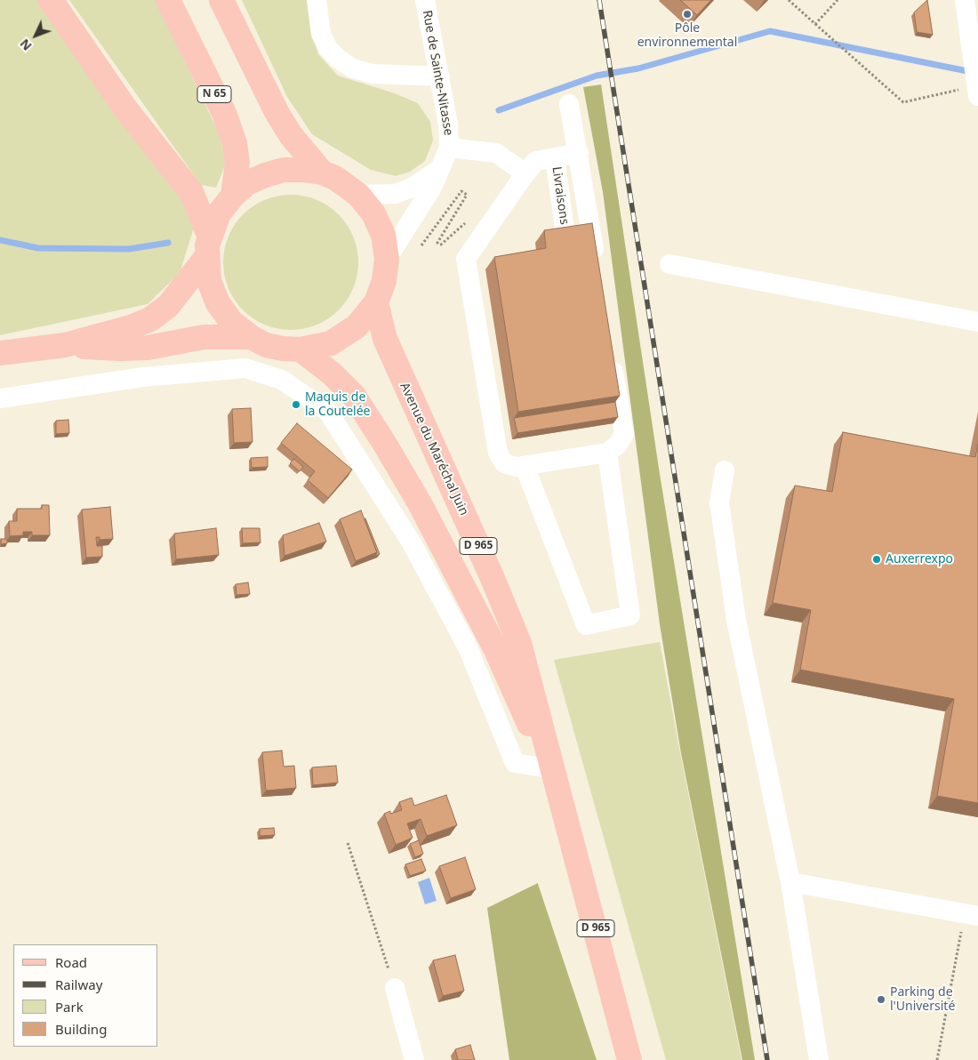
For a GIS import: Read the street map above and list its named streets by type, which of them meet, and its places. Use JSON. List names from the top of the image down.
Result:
{
  "streets": {
    "main road": ["N 65", "Avenue du Maréchal Juin", "D 965"],
    "street": ["Rue de Sainte-Nitasse", "Livraisons"]
  },
  "places": [
    "Pôle environnemental",
    "Maquis de la Coutelée",
    "Auxerrexpo",
    "Parking de l'Université"
  ],
  "legend": [
    "Road",
    "Railway",
    "Park",
    "Building"
  ],
  "north": "bottom left"
}
